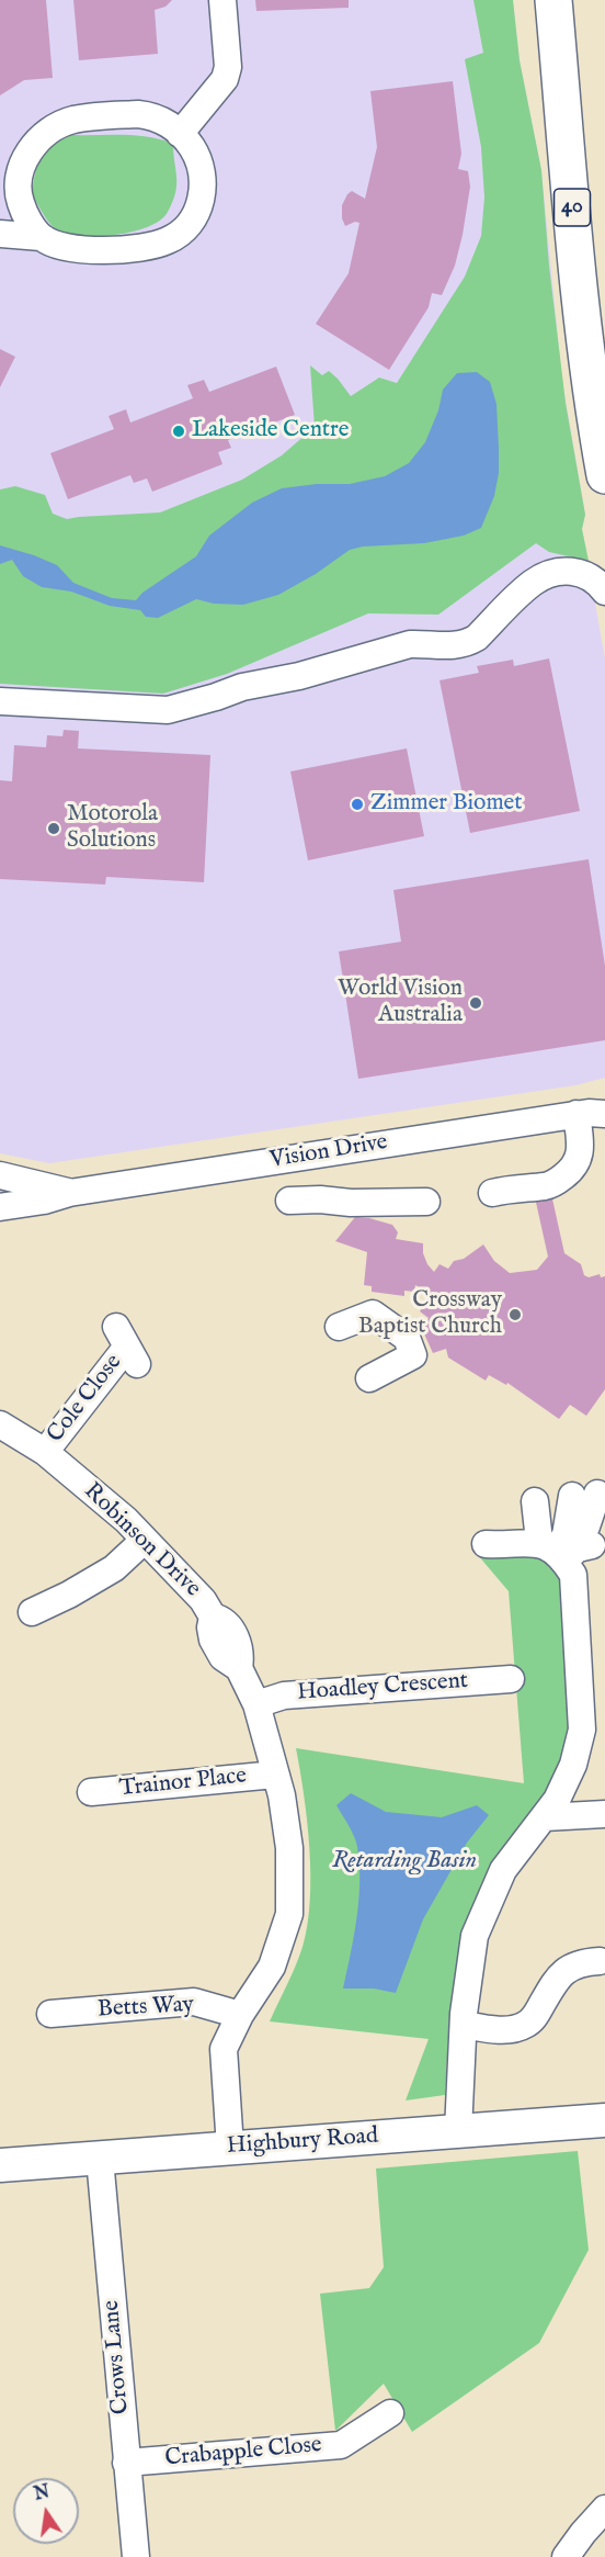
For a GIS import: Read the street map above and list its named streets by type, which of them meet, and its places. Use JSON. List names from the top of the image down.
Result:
{
  "streets": {
    "highway": ["40"],
    "main road": ["Highbury Road"],
    "street": [
      "Vision Drive",
      "Cole Close",
      "Robinson Drive",
      "Hoadley Crescent",
      "Trainor Place",
      "Betts Way",
      "Crows Lane",
      "Crabapple Close"
    ]
  },
  "crossings": [
    ["Cole Close", "Robinson Drive"],
    ["Robinson Drive", "Hoadley Crescent"],
    ["Robinson Drive", "Trainor Place"],
    ["Robinson Drive", "Betts Way"],
    ["Robinson Drive", "Highbury Road"],
    ["Highbury Road", "Crows Lane"],
    ["Crows Lane", "Crabapple Close"]
  ],
  "water": ["Retarding Basin"],
  "places": [
    "Lakeside Centre",
    "Zimmer Biomet",
    "Motorola Solutions",
    "World Vision Australia",
    "Crossway Baptist Church"
  ],
  "north": "top"
}
